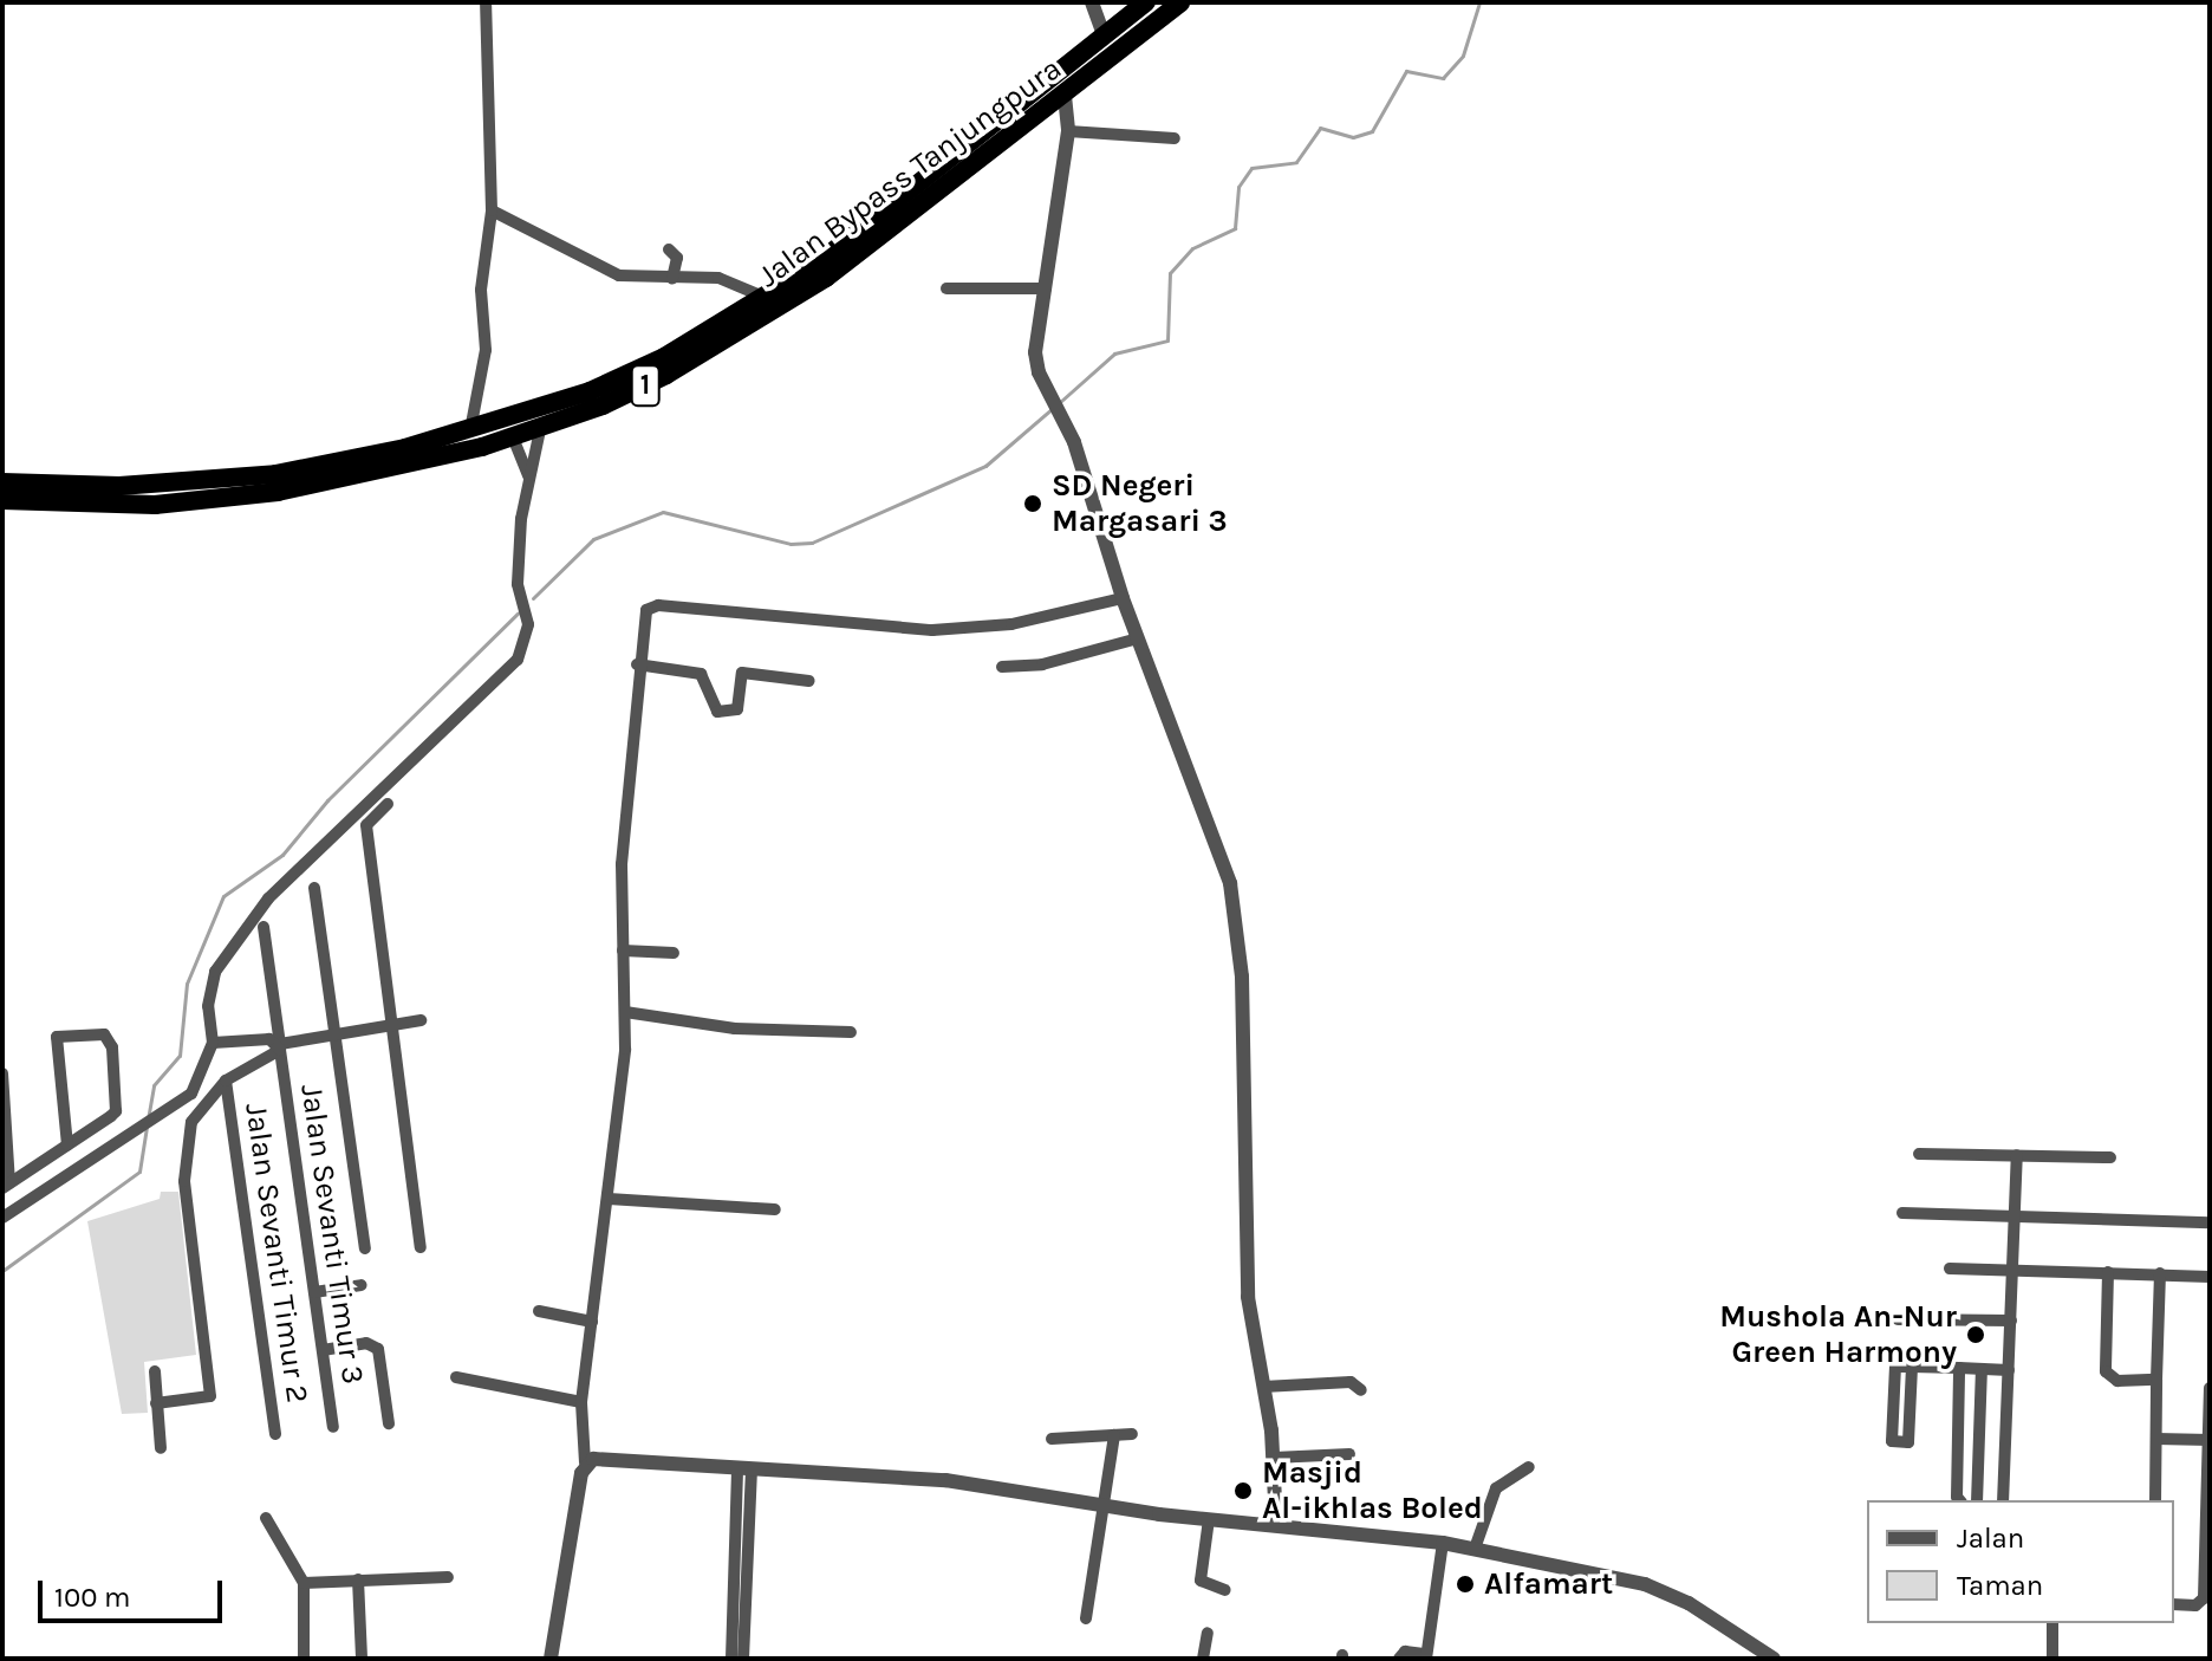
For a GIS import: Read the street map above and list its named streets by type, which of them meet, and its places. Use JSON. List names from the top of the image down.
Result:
{
  "streets": {
    "highway": ["Jalan Bypass Tanjungpura", "1"],
    "street": ["Jalan Sevanti Timur 3", "Jalan Sevanti Timur 2"]
  },
  "places": [
    "SD Negeri Margasari 3",
    "Mushola An-Nur Green Harmony",
    "Masjid Al-ikhlas Boled",
    "Alfamart"
  ],
  "legend": ["Jalan", "Taman"],
  "scale_bar": "100 m"
}
